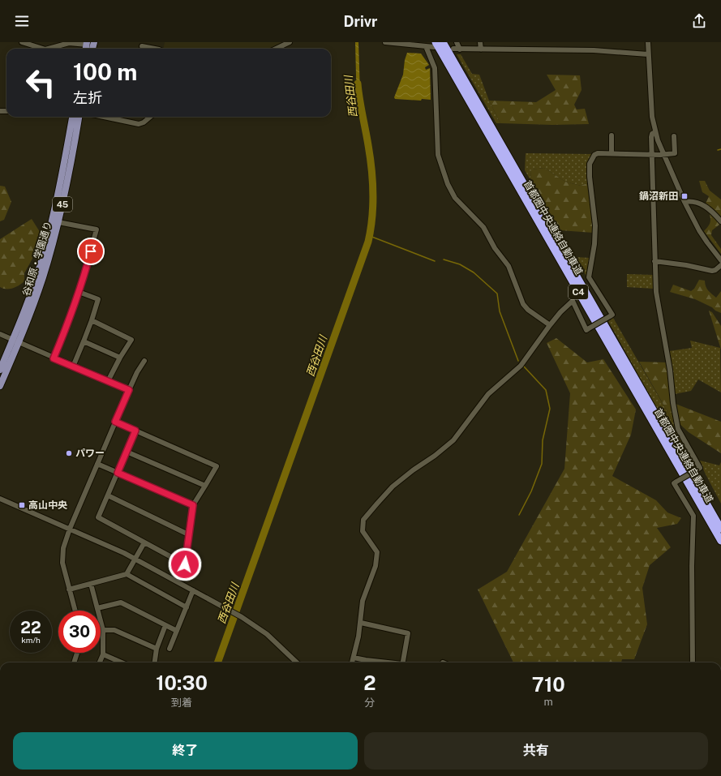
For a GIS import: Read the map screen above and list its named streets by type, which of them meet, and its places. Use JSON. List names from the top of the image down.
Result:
{
  "streets": {
    "highway": ["首都圏中央連絡自動車道", "C4"],
    "main road": ["45", "谷和原・学園通り"]
  },
  "water": ["西谷田川"],
  "places": {
    "transit": ["鍋沼新田", "高山中央"],
    "other": ["パワー"]
  },
  "page": {
    "header": "Drivr",
    "turn": ["100 m", "左折"],
    "speed": "22 km/h",
    "limit": "30",
    "eta": [
      "10:30",
      "到着",
      "2",
      "分",
      "710",
      "m"
    ],
    "buttons": ["終了", "共有"]
  }
}
